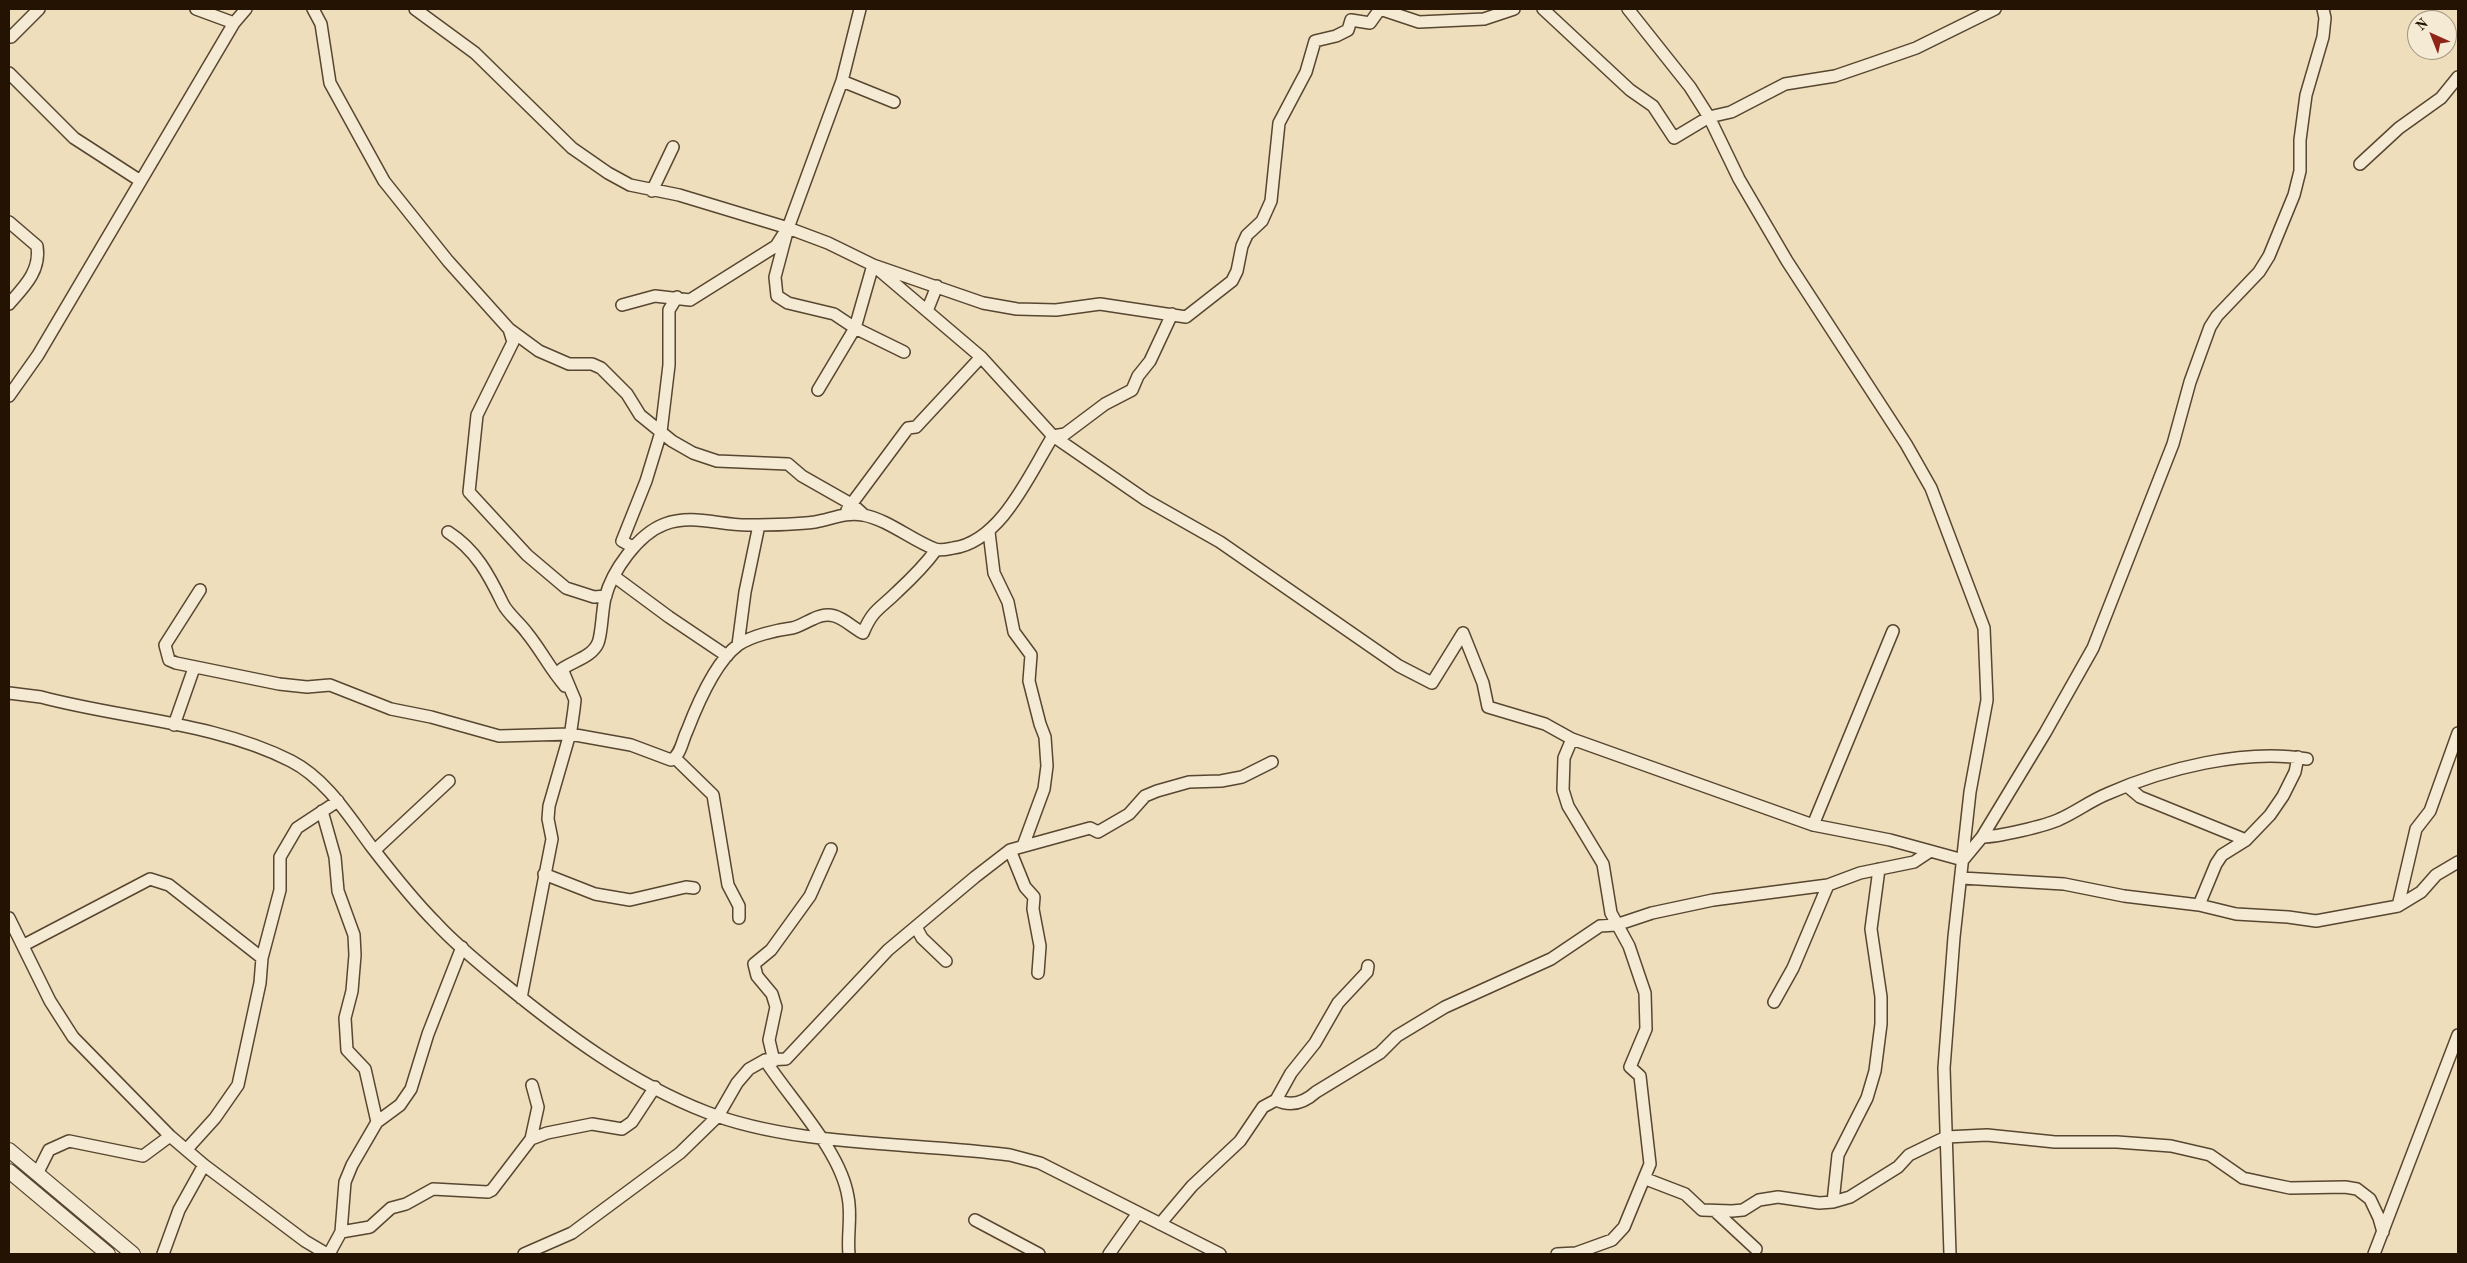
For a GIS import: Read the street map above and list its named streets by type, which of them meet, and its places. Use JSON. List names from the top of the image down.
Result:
{
  "north": "top left"
}
